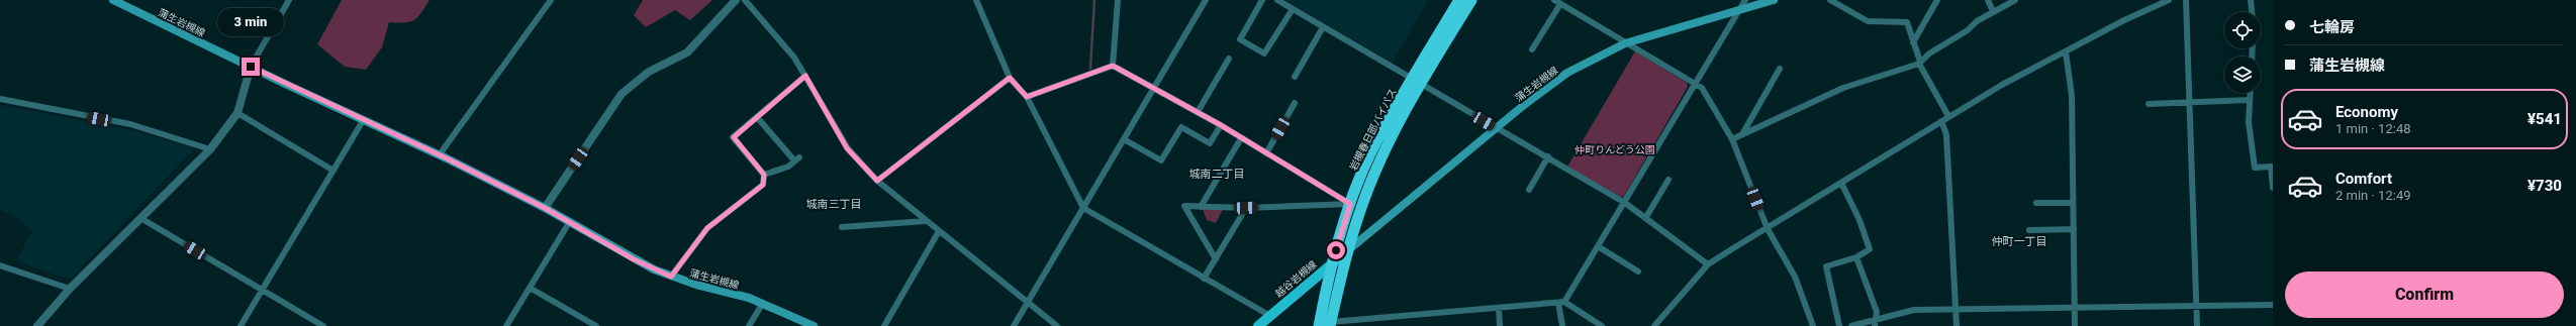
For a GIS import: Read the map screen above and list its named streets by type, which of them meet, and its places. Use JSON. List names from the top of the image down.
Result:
{
  "streets": {
    "highway": ["岩槻春日部バイパス"],
    "main road": ["蒲生岩槻線", "越谷岩槻線"]
  },
  "crossings": [
    ["蒲生岩槻線", "岩槻春日部バイパス"],
    ["蒲生岩槻線", "越谷岩槻線"],
    ["岩槻春日部バイパス", "越谷岩槻線"]
  ],
  "districts": ["城南二丁目", "城南三丁目", "仲町一丁目"],
  "parks": ["仲町りんどう公園"],
  "page": {
    "banner": ["七輪房", "蒲生岩槻線"],
    "bubble": "3 min",
    "list": [
      {
        "name": "Economy",
        "note": "1 min · 12:48",
        "value": "¥541"
      },
      {
        "name": "Comfort",
        "note": "2 min · 12:49",
        "value": "¥730"
      }
    ],
    "buttons": "Confirm"
  }
}
